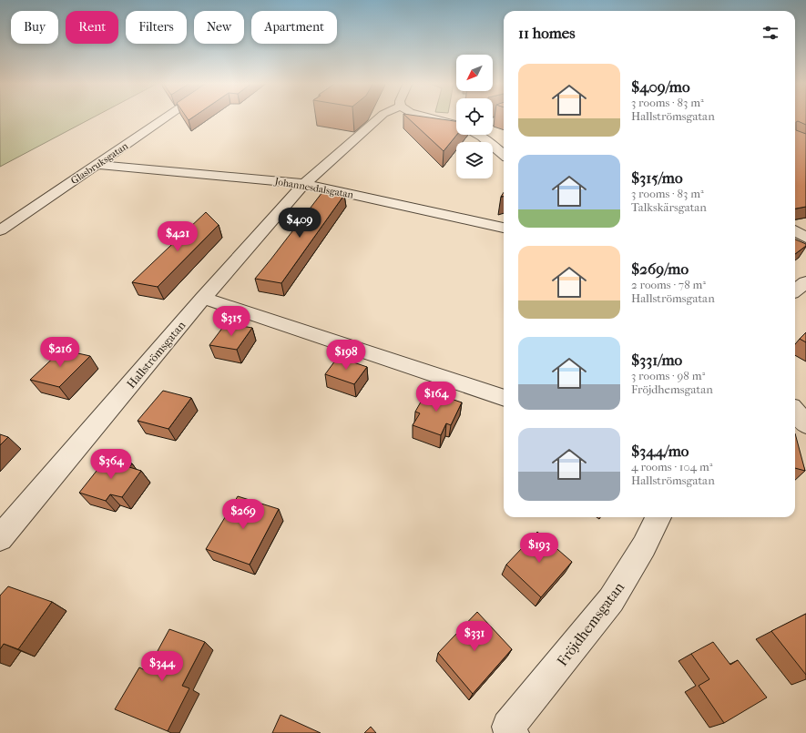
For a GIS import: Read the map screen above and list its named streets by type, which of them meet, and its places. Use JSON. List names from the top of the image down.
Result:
{
  "streets": {
    "street": [
      "Glasbruksgatan",
      "Johannesdalsgatan",
      "Hallströmsgatan",
      "Fröjdhemsgatan"
    ]
  },
  "crossings": [
    ["Glasbruksgatan", "Johannesdalsgatan"],
    ["Johannesdalsgatan", "Hallströmsgatan"]
  ],
  "north": "bottom left",
  "page": {
    "chip": [
      "Buy",
      "Rent",
      "Filters",
      "New",
      "Apartment"
    ],
    "heading": "11 homes",
    "list": [
      {
        "name": "$409/mo",
        "note": "3 rooms · 83 m² · Hallströmsgatan"
      },
      {
        "name": "$315/mo",
        "note": "3 rooms · 83 m² · Talkskärsgatan"
      },
      {
        "name": "$269/mo",
        "note": "2 rooms · 78 m² · Hallströmsgatan"
      },
      {
        "name": "$331/mo",
        "note": "3 rooms · 98 m² · Fröjdhemsgatan"
      },
      {
        "name": "$344/mo",
        "note": "4 rooms · 104 m² · Hallströmsgatan"
      }
    ],
    "price": [
      "$409",
      "$421",
      "$315",
      "$216",
      "$198",
      "$164",
      "$364",
      "$269",
      "$193",
      "$331",
      "$344"
    ]
  }
}
